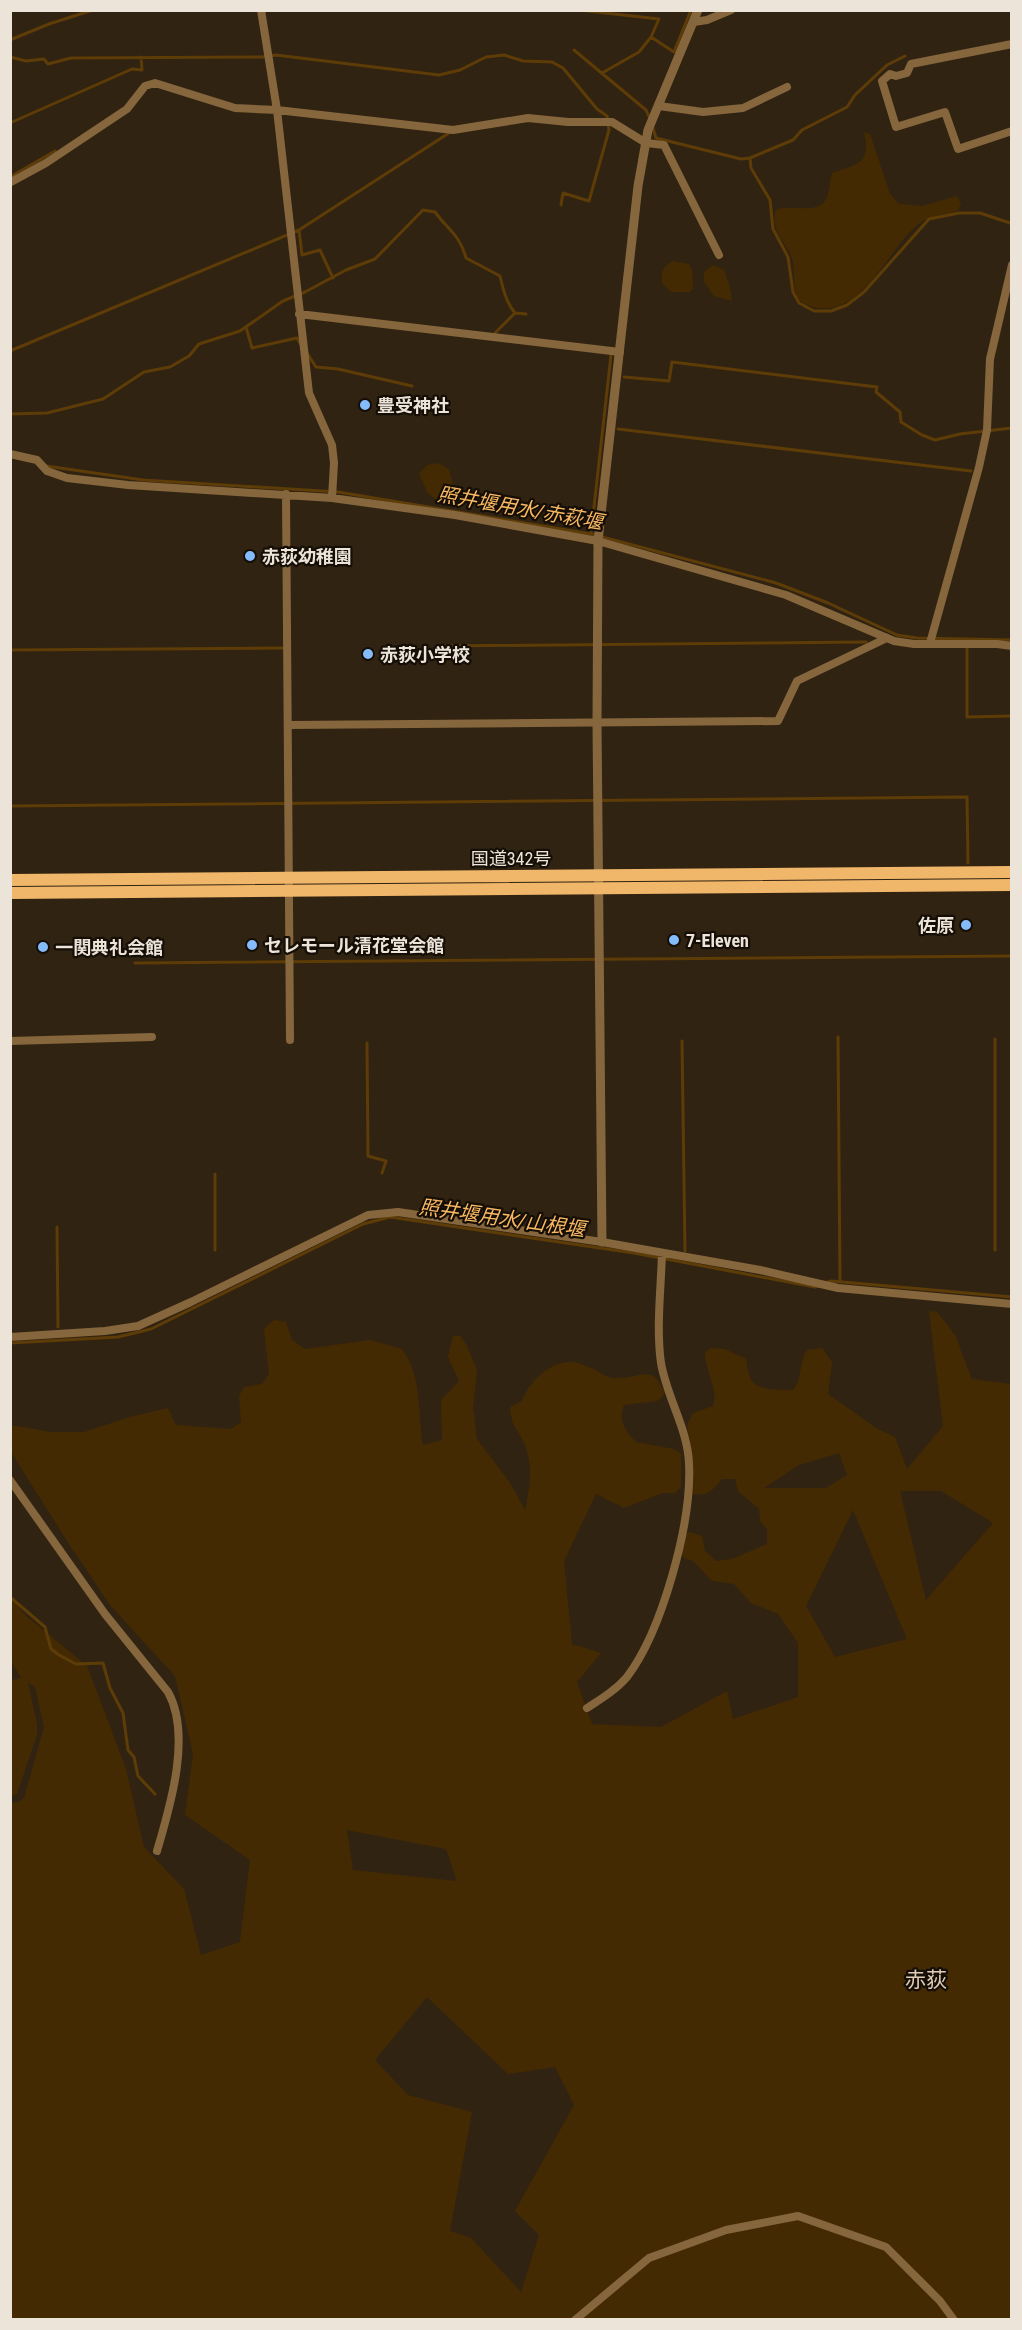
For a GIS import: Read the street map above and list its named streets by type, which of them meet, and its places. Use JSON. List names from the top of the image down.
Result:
{
  "streets": {
    "highway": ["国道342号"]
  },
  "districts": ["赤荻"],
  "water": ["照井堰用水/赤萩堰", "照井堰用水/山根堰"],
  "places": [
    "豊受神社",
    "赤荻幼稚園",
    "赤荻小学校",
    "佐原",
    "7-Eleven",
    "セレモール清花堂会館",
    "一関典礼会館"
  ]
}
